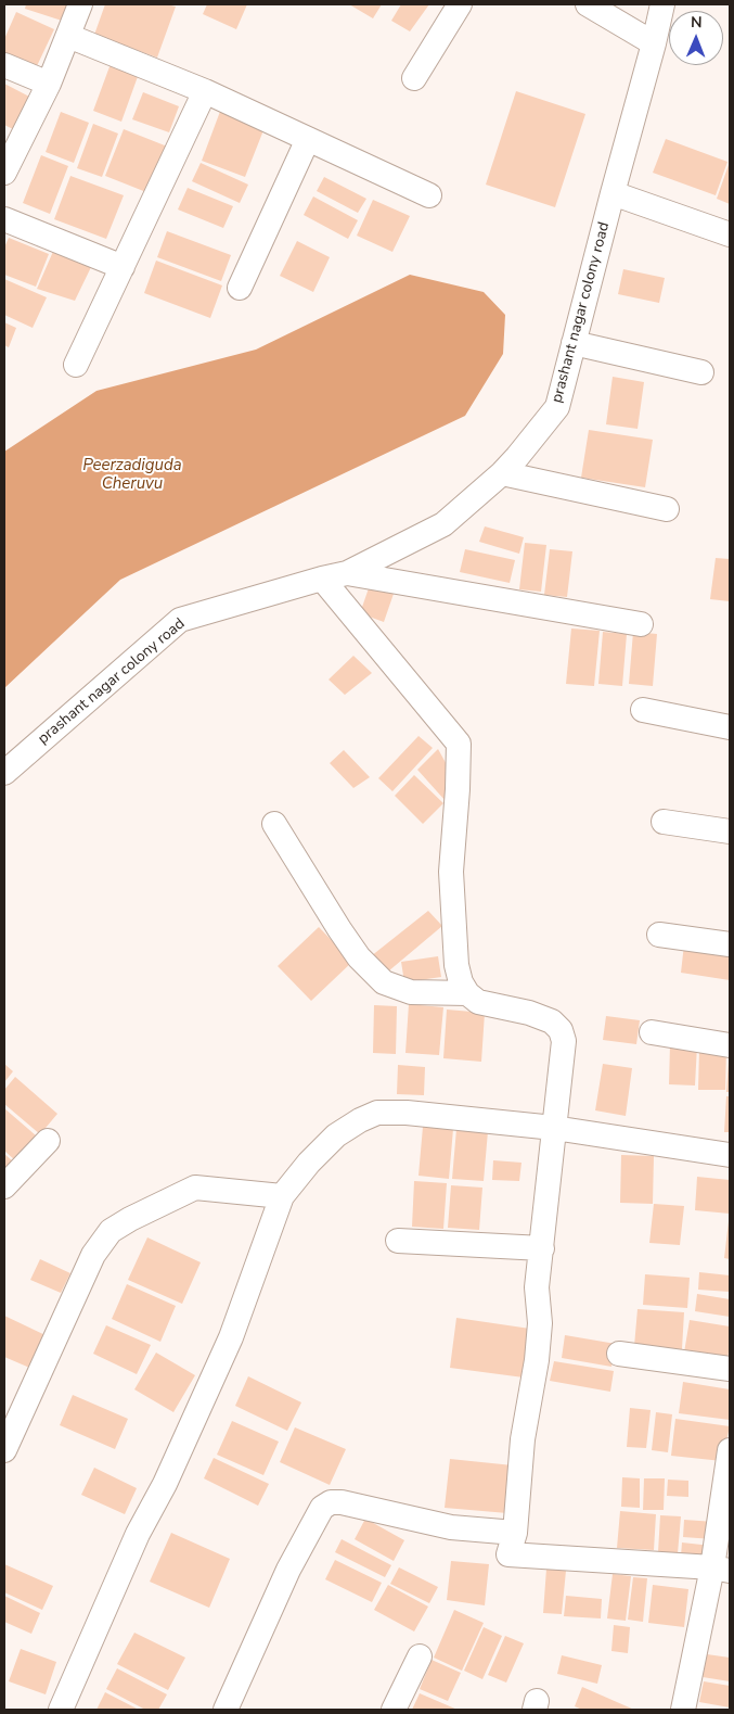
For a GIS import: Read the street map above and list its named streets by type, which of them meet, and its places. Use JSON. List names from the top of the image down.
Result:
{
  "streets": {
    "street": ["prashant nagar colony road"]
  },
  "water": ["Peerzadiguda Cheruvu"],
  "north": "top"
}
